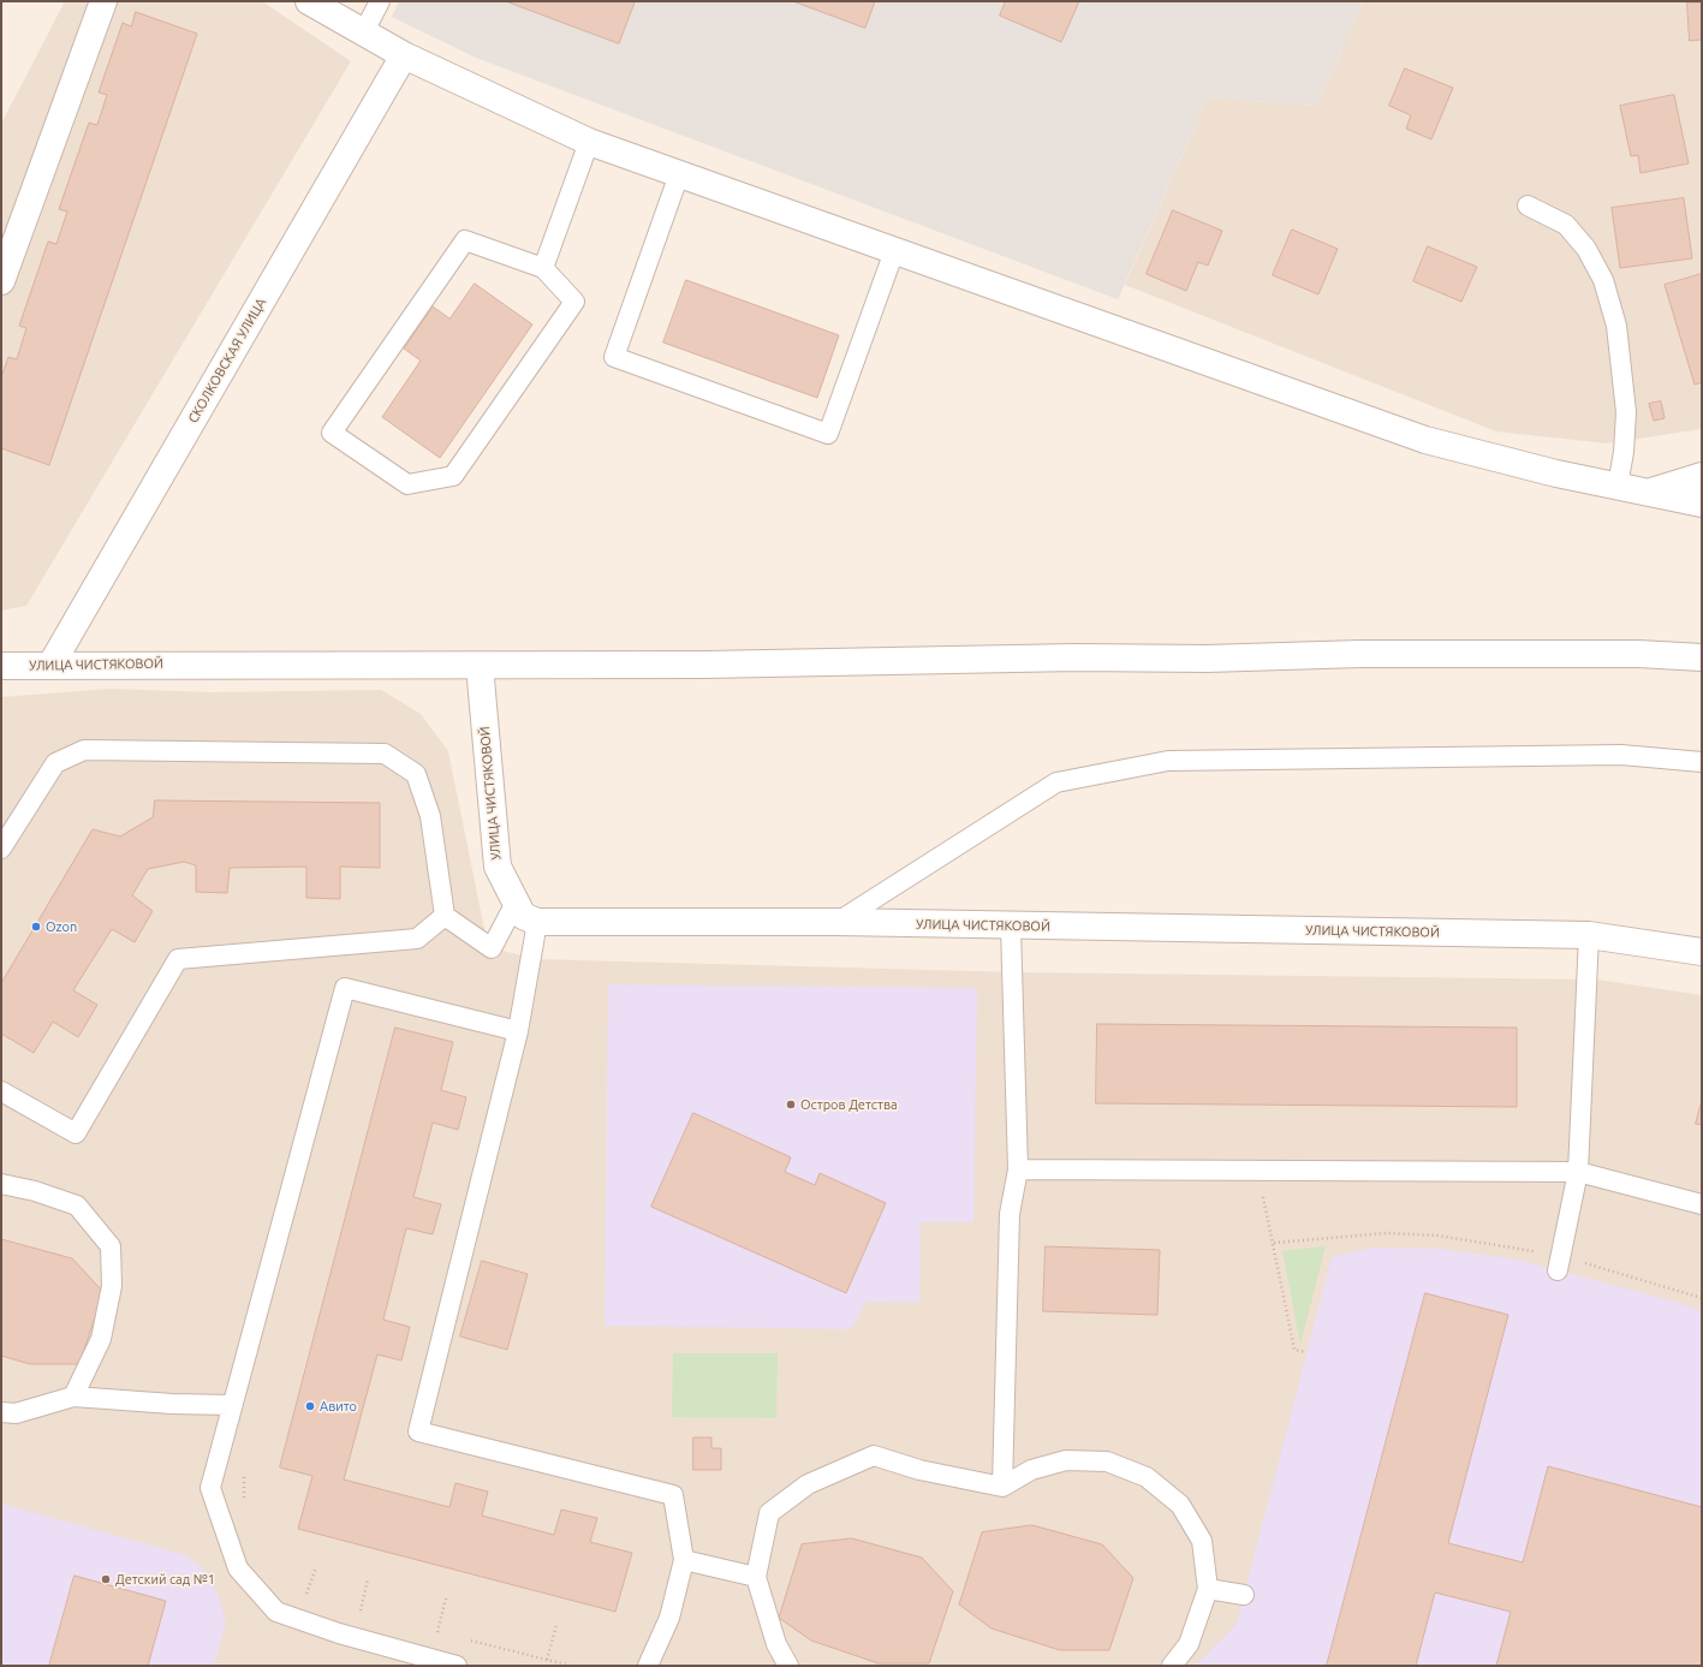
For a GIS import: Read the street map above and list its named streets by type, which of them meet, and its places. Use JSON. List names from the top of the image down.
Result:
{
  "streets": {
    "street": ["СКОЛКОВСКАЯ УЛИЦА", "УЛИЦА ЧИСТЯКОВОЙ"]
  },
  "crossings": [
    ["СКОЛКОВСКАЯ УЛИЦА", "УЛИЦА ЧИСТЯКОВОЙ"]
  ],
  "places": [
    "Ozon",
    "Остров Детства",
    "Авито",
    "Детский сад №1"
  ]
}
